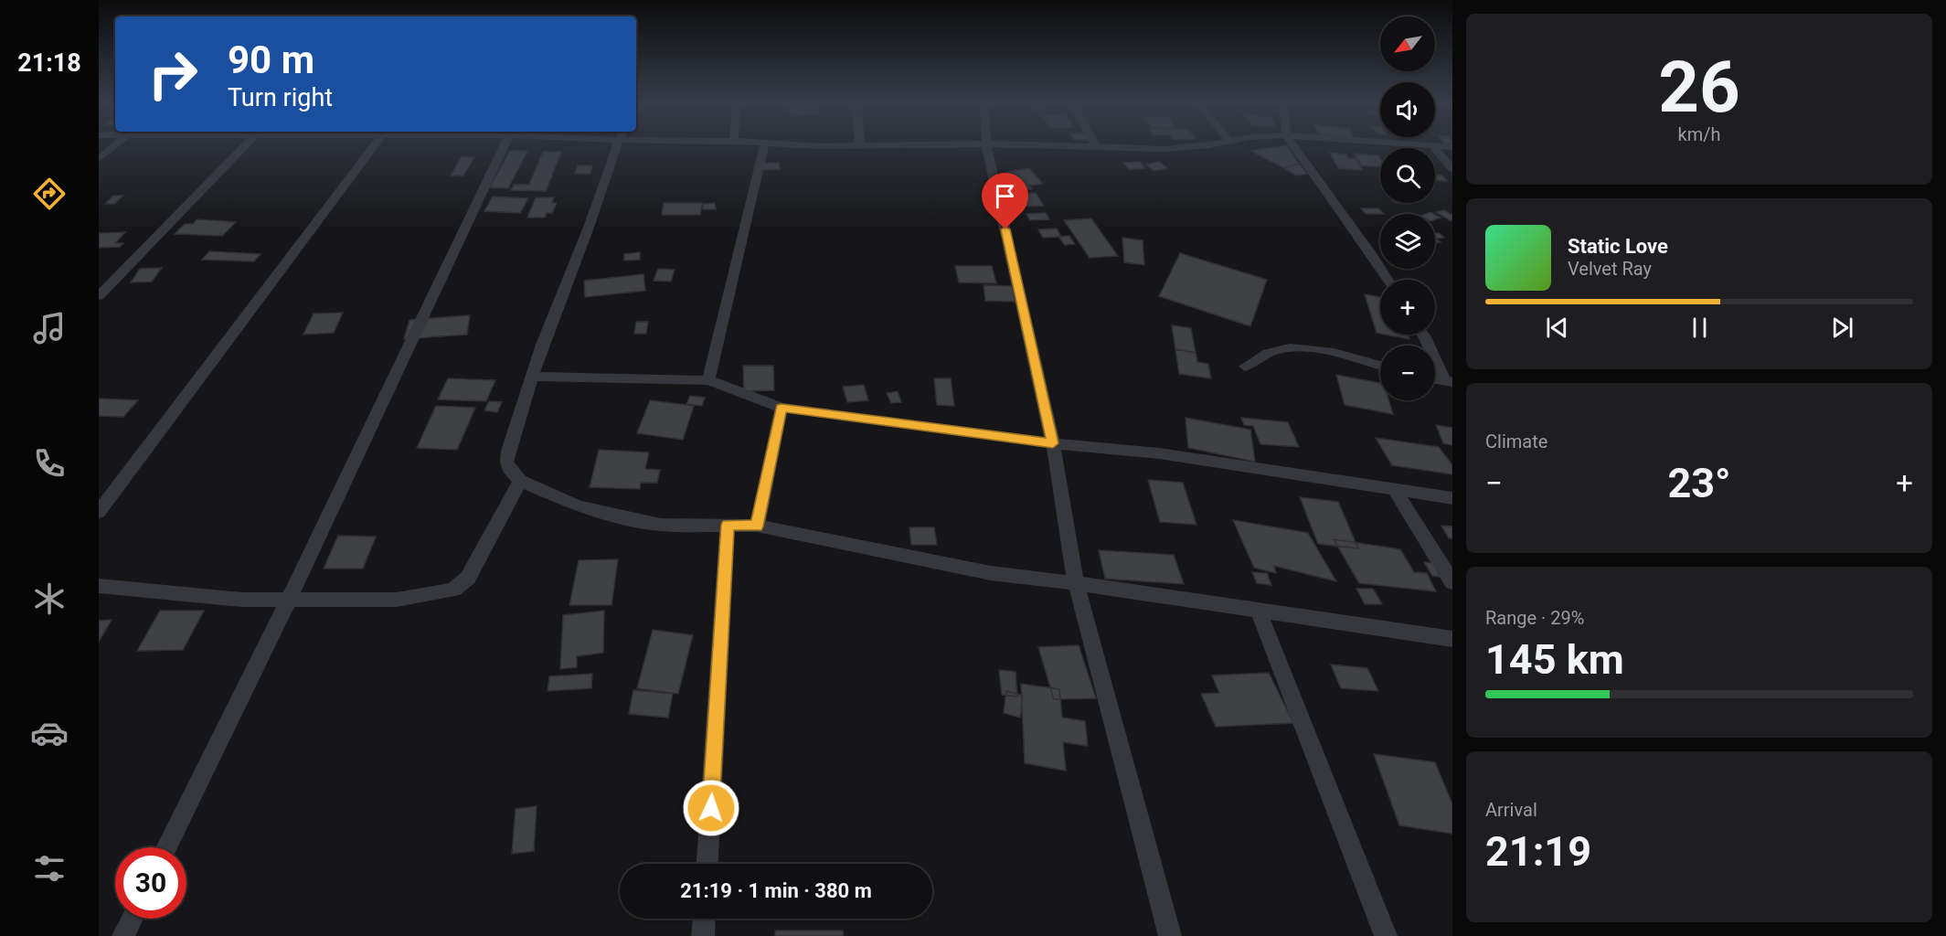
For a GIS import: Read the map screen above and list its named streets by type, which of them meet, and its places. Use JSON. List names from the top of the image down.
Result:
{
  "north": "bottom left",
  "page": {
    "tabs": "21:18",
    "tile": [
      ["26", "km/h"],
      "Climate",
      ["Range · 29%", "145 km"],
      ["Arrival", "21:19"]
    ],
    "map_buttons": ["+", "−"],
    "turn": ["90 m", "Turn right"],
    "song": ["Static Love", "Velvet Ray"],
    "heat": ["−", "23°", "+"],
    "limit": "30",
    "trip": "21:19 · 1 min · 380 m"
  }
}
